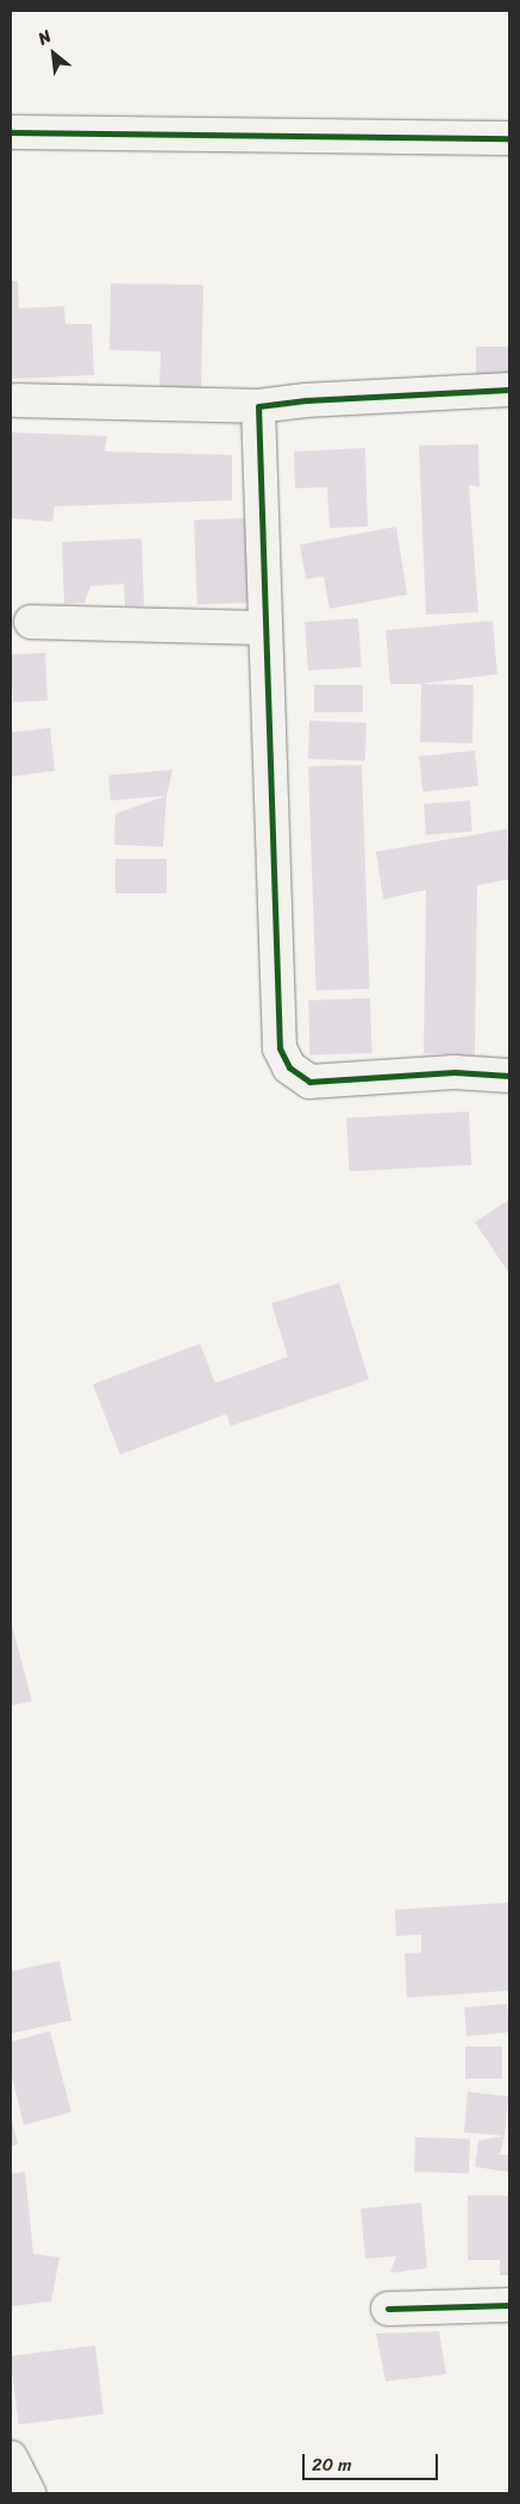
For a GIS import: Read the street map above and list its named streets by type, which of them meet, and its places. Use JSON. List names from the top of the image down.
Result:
{
  "scale_bar": "20 m",
  "north": "top left"
}
